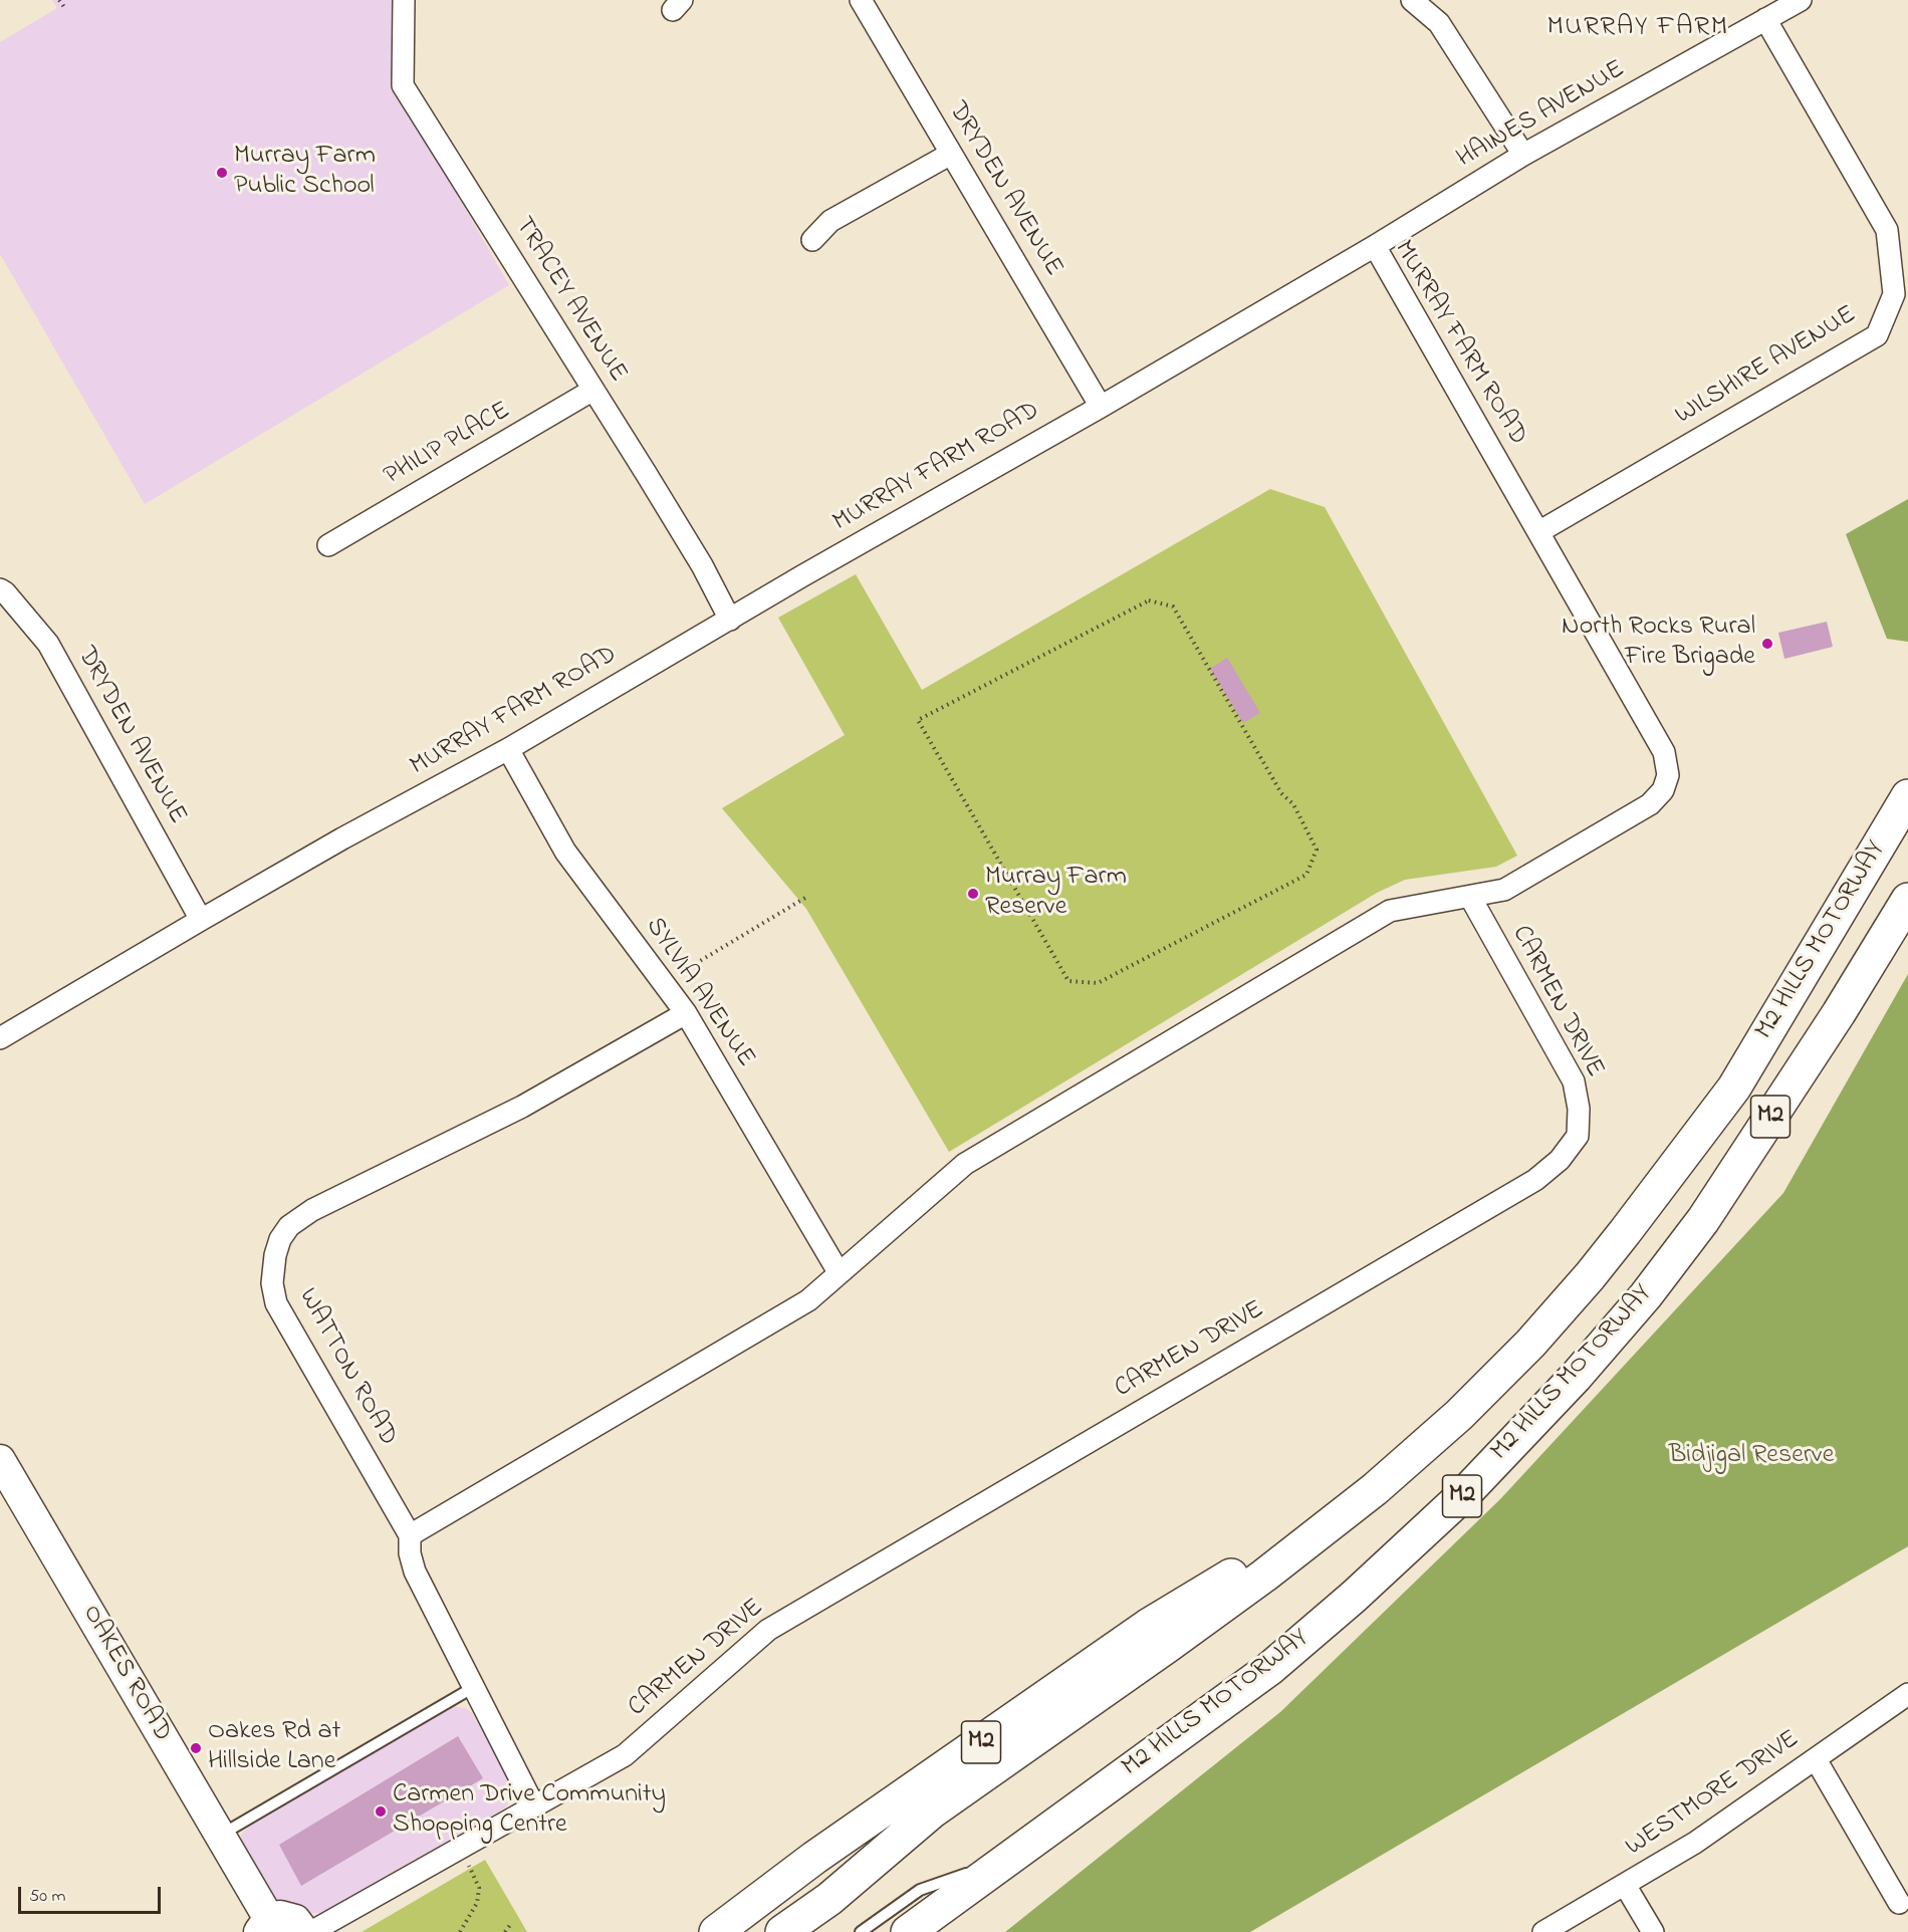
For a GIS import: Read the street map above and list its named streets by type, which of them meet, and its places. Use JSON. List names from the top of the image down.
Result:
{
  "streets": {
    "highway": ["M2 HILLS MOTORWAY", "M2"],
    "main road": ["OAKES ROAD"],
    "street": [
      "HAINES AVENUE",
      "DRYDEN AVENUE",
      "TRACEY AVENUE",
      "MURRAY FARM ROAD",
      "WILSHIRE AVENUE",
      "PHILIP PLACE",
      "SYLVIA AVENUE",
      "CARMEN DRIVE",
      "WATTON ROAD",
      "WESTMORE DRIVE"
    ]
  },
  "crossings": [
    ["HAINES AVENUE", "MURRAY FARM ROAD"],
    ["HAINES AVENUE", "WILSHIRE AVENUE"],
    ["DRYDEN AVENUE", "MURRAY FARM ROAD"],
    ["TRACEY AVENUE", "MURRAY FARM ROAD"],
    ["TRACEY AVENUE", "PHILIP PLACE"],
    ["MURRAY FARM ROAD", "WILSHIRE AVENUE"],
    ["MURRAY FARM ROAD", "SYLVIA AVENUE"],
    ["MURRAY FARM ROAD", "CARMEN DRIVE"],
    ["M2 HILLS MOTORWAY", "M2"],
    ["SYLVIA AVENUE", "WATTON ROAD"],
    ["CARMEN DRIVE", "WATTON ROAD"]
  ],
  "districts": ["MURRAY FARM"],
  "parks": ["Bidjigal Reserve"],
  "places": [
    "Murray Farm Public School",
    "North Rocks Rural Fire Brigade",
    "Murray Farm Reserve",
    "Oakes Rd at Hillside Lane",
    "Carmen Drive Community Shopping Centre"
  ],
  "scale_bar": "50 m"
}
